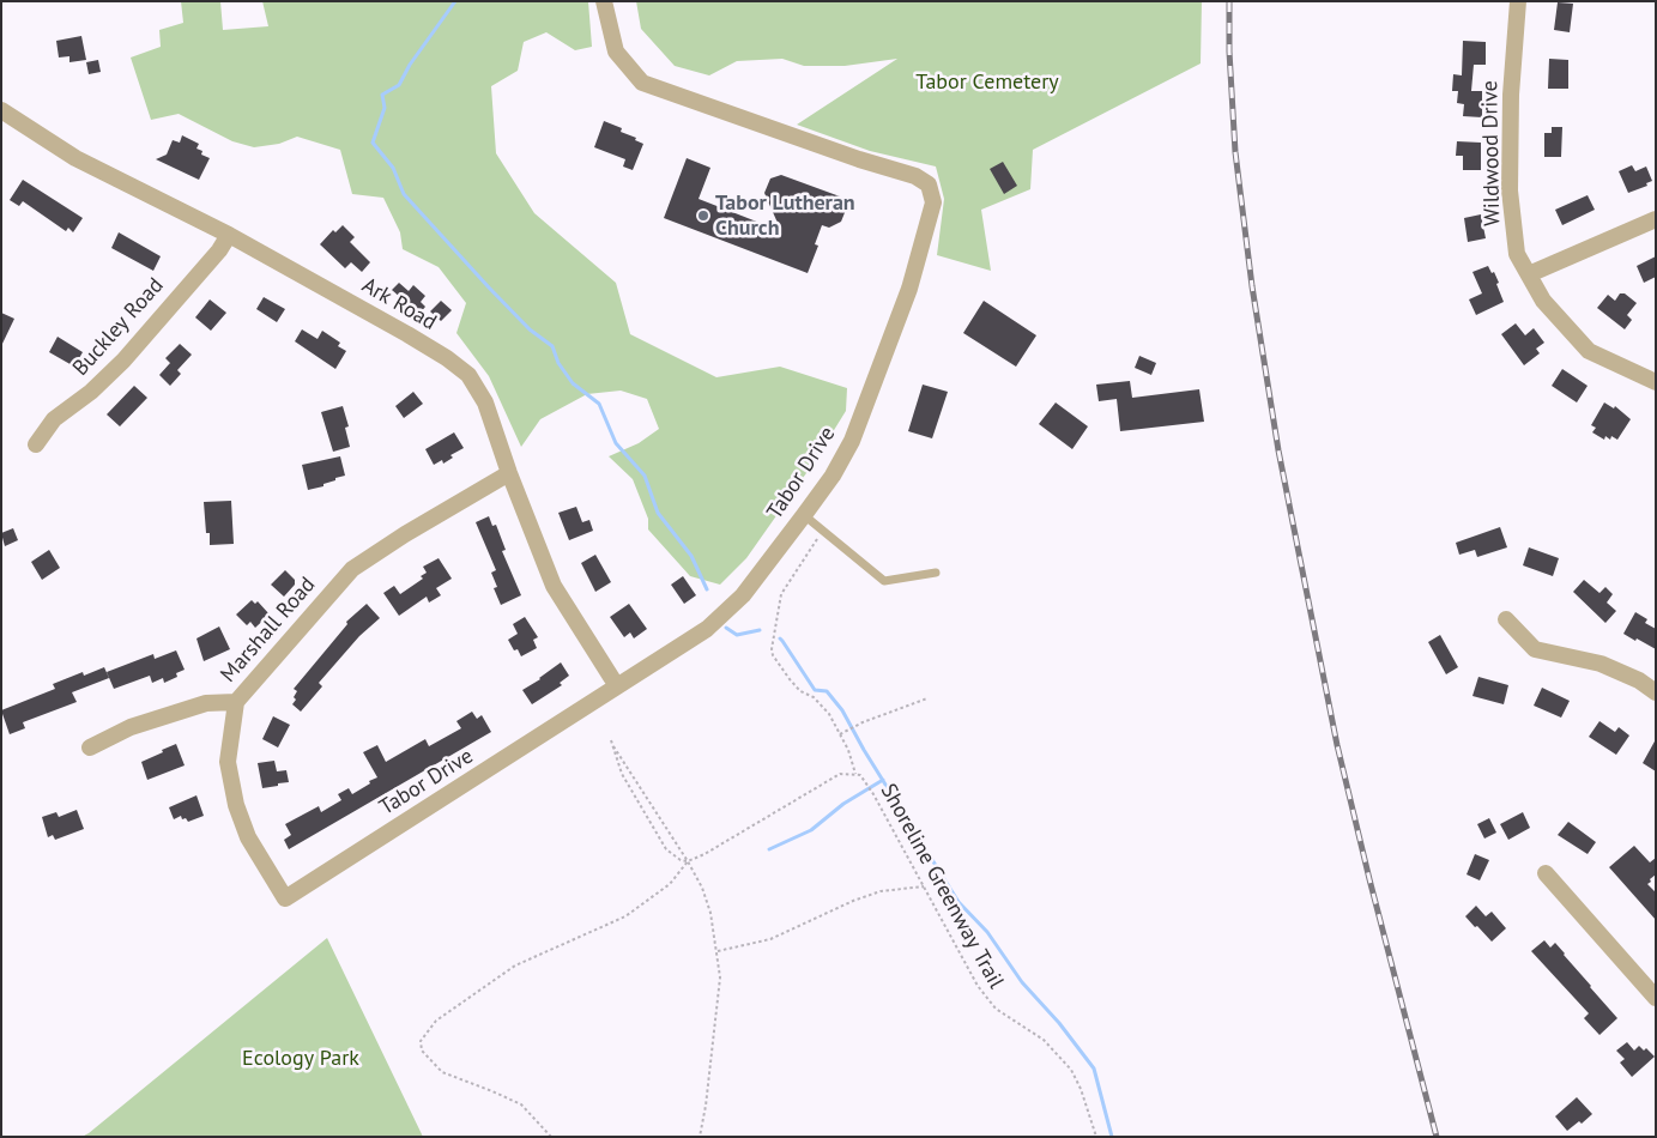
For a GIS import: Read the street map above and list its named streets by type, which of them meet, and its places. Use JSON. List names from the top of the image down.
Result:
{
  "streets": {
    "street": [
      "Wildwood Drive",
      "Ark Road",
      "Buckley Road",
      "Tabor Drive",
      "Marshall Road"
    ],
    "path": ["Shoreline Greenway Trail"]
  },
  "crossings": [
    ["Ark Road", "Buckley Road"],
    ["Ark Road", "Tabor Drive"],
    ["Ark Road", "Marshall Road"],
    ["Tabor Drive", "Marshall Road"]
  ],
  "parks": ["Tabor Cemetery", "Ecology Park"],
  "places": ["Tabor Lutheran Church"]
}
